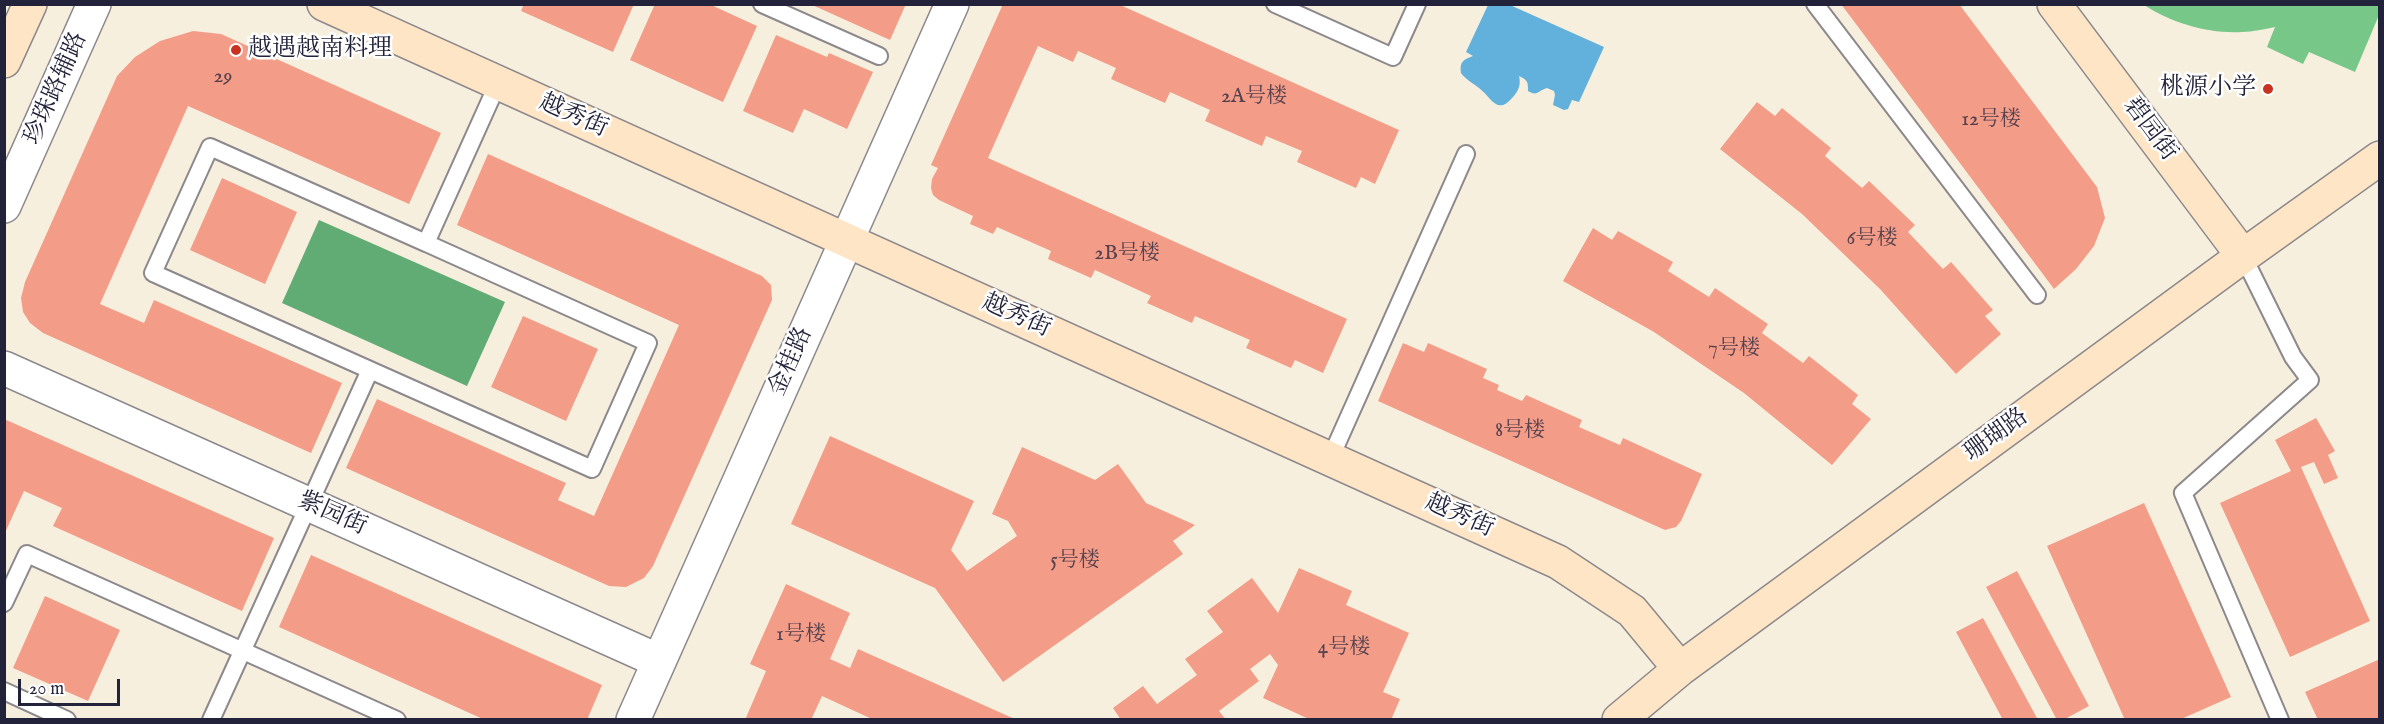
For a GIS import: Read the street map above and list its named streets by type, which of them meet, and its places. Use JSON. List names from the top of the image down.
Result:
{
  "streets": {
    "street": [
      "珍珠路辅路",
      "越秀街",
      "碧园街",
      "金桂路",
      "珊瑚路",
      "紫园街"
    ]
  },
  "crossings": [
    ["越秀街", "金桂路"],
    ["越秀街", "珊瑚路"],
    ["碧园街", "珊瑚路"],
    ["金桂路", "紫园街"]
  ],
  "places": ["越遇越南料理", "桃源小学"],
  "house_numbers": [
    "29",
    "2A号楼",
    "12号楼",
    "6号楼",
    "2B号楼",
    "7号楼",
    "8号楼",
    "5号楼",
    "1号楼",
    "4号楼"
  ],
  "scale_bar": "20 m"
}
